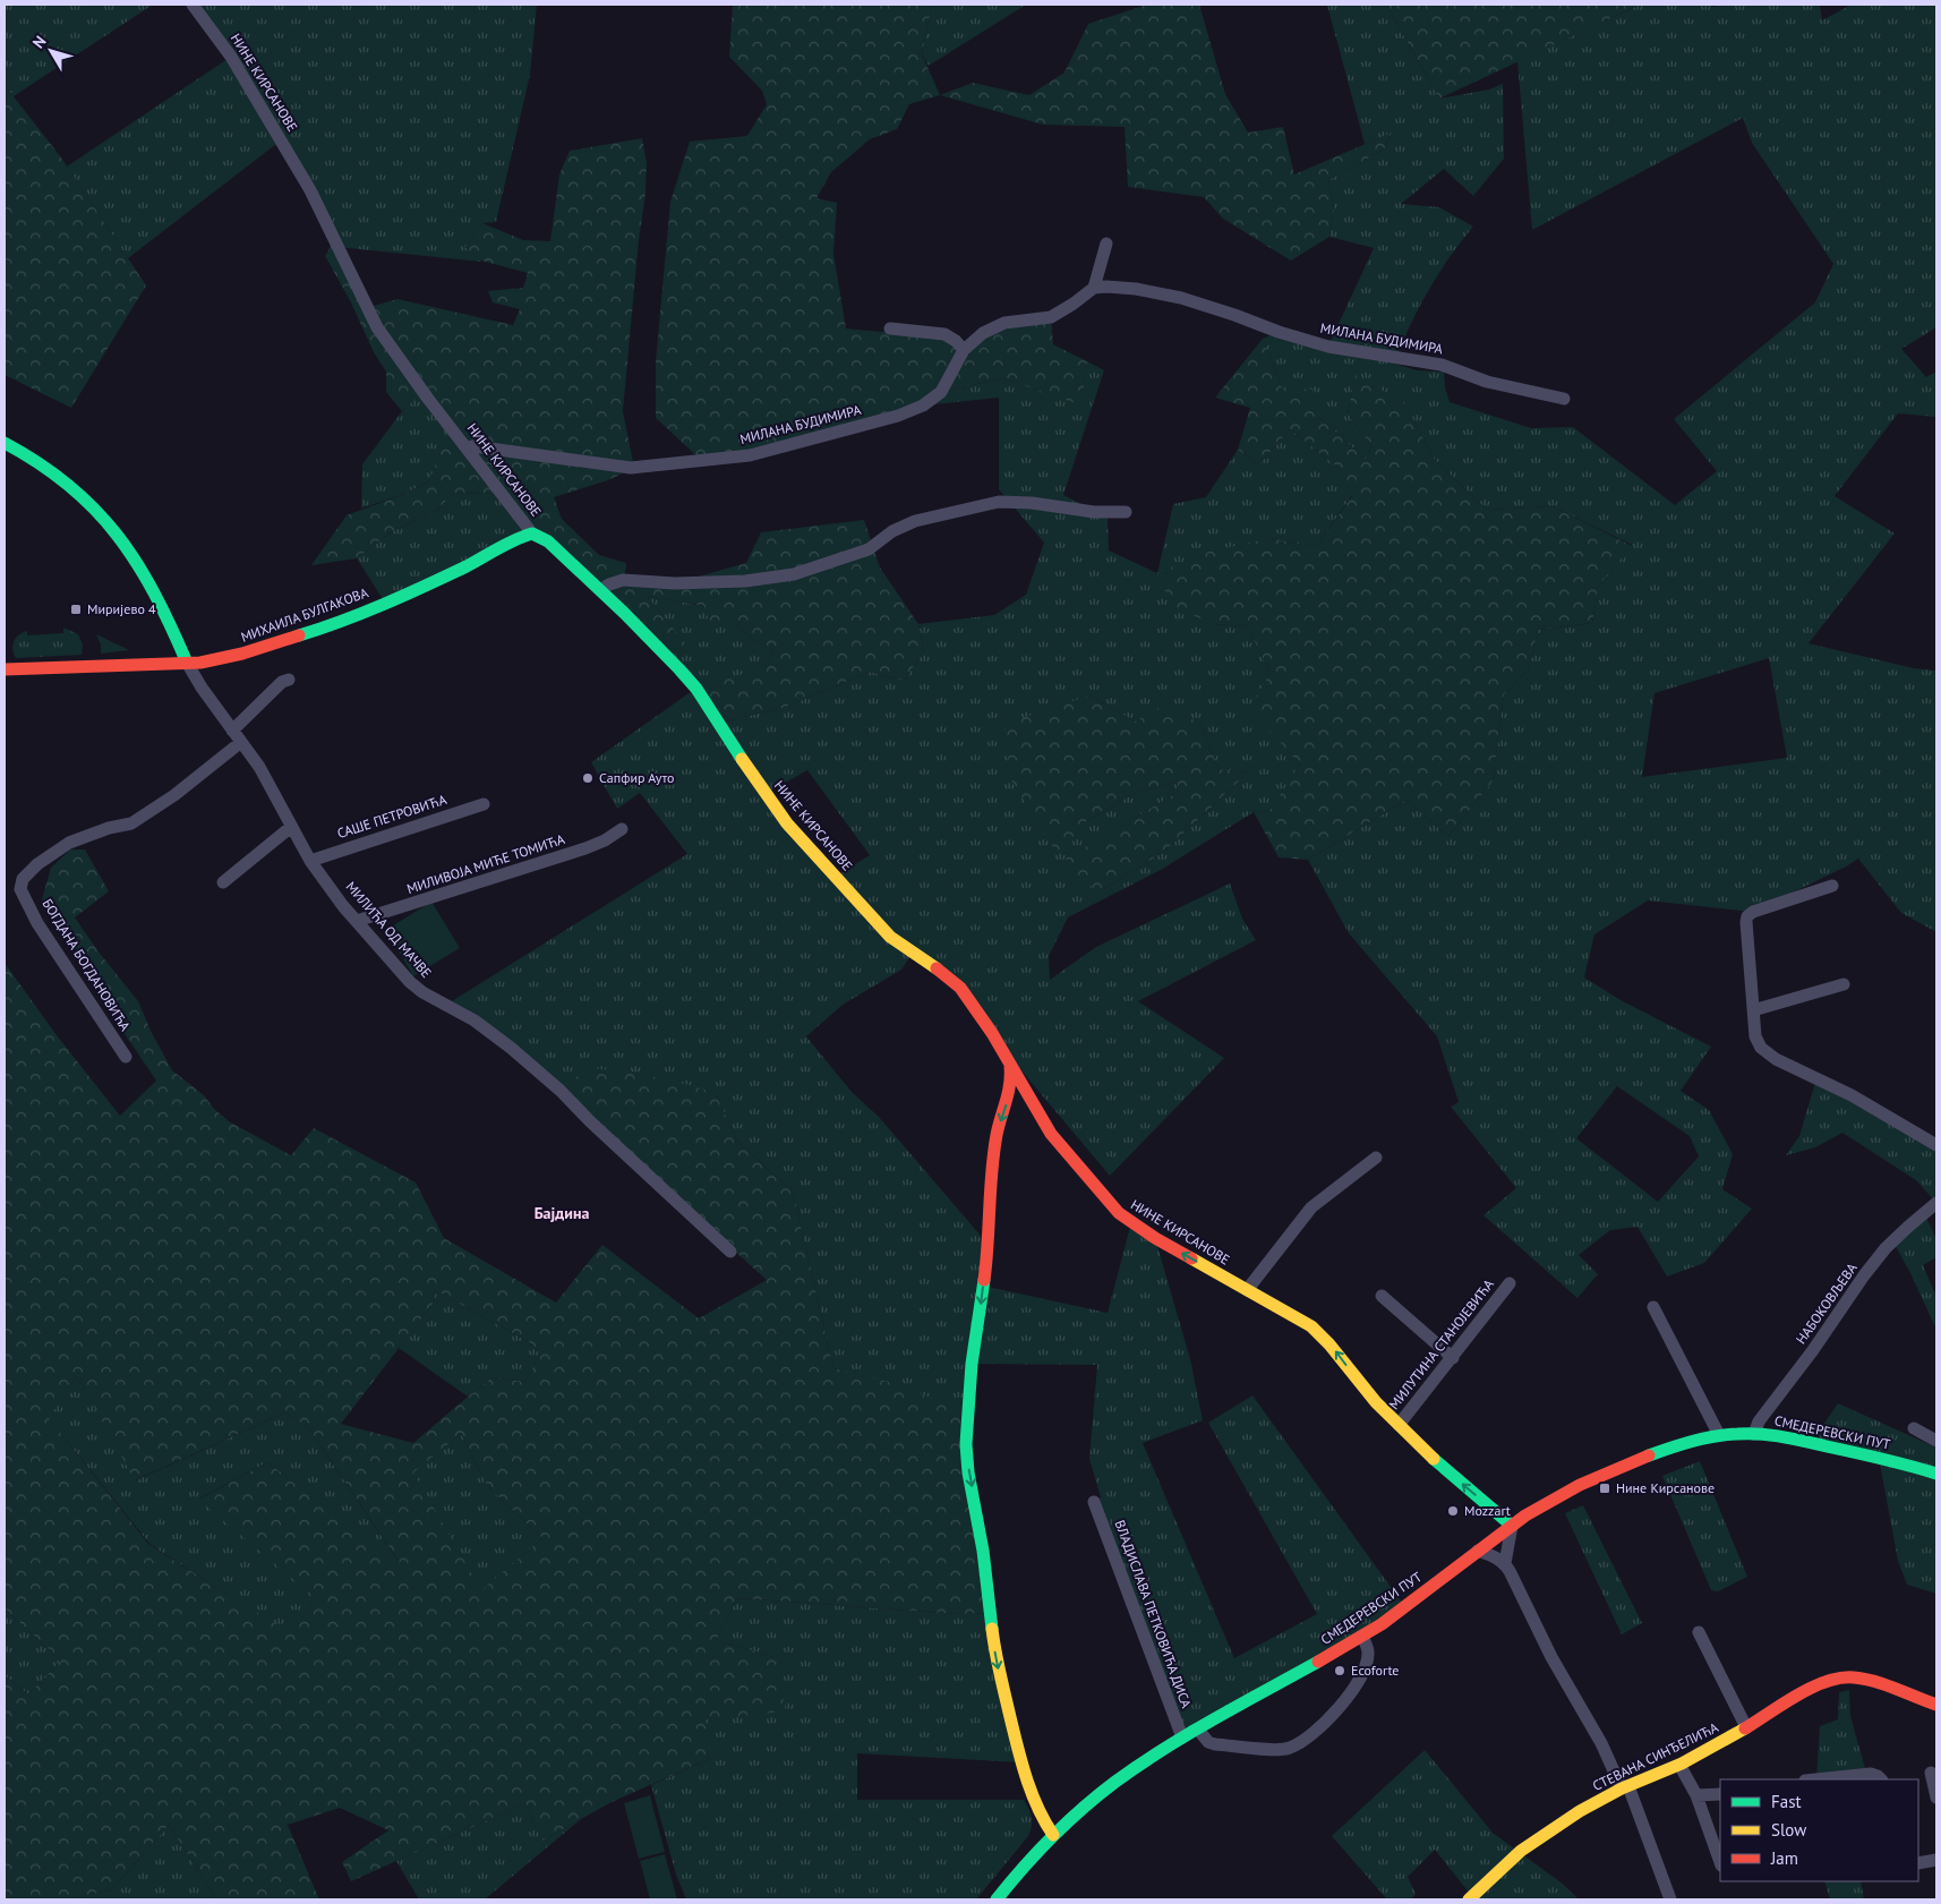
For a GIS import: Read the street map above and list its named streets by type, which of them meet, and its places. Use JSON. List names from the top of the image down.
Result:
{
  "streets": {
    "street": [
      "НИНЕ КИРСАНОВЕ",
      "МИЛАНА БУДИМИРА",
      "МИХАИЛА БУЛГАКОВА",
      "САШЕ ПЕТРОВИЋА",
      "МИЛИВОЈА МИЋЕ ТОМИЋА",
      "МИЛИЋА ОД МАЧВЕ",
      "БОГДАНА БОГДАНОВИЋА",
      "НАБОКОВЉЕВА",
      "МИЛУТИНА СТАНОЈЕВИЋА",
      "СМЕДЕРЕВСКИ ПУТ",
      "ВЛАДИСЛАВА ПЕТКОВИЋА ДИСА",
      "СТЕВАНА СИНЂЕЛИЋА"
    ]
  },
  "crossings": [
    ["НИНЕ КИРСАНОВЕ", "МИЛАНА БУДИМИРА"],
    ["НИНЕ КИРСАНОВЕ", "МИХАИЛА БУЛГАКОВА"],
    ["НИНЕ КИРСАНОВЕ", "МИЛУТИНА СТАНОЈЕВИЋА"],
    ["НИНЕ КИРСАНОВЕ", "СМЕДЕРЕВСКИ ПУТ"],
    ["МИХАИЛА БУЛГАКОВА", "МИЛИЋА ОД МАЧВЕ"],
    ["САШЕ ПЕТРОВИЋА", "МИЛИЋА ОД МАЧВЕ"],
    ["МИЛИВОЈА МИЋЕ ТОМИЋА", "МИЛИЋА ОД МАЧВЕ"],
    ["МИЛИЋА ОД МАЧВЕ", "БОГДАНА БОГДАНОВИЋА"],
    ["НАБОКОВЉЕВА", "СМЕДЕРЕВСКИ ПУТ"],
    ["СМЕДЕРЕВСКИ ПУТ", "ВЛАДИСЛАВА ПЕТКОВИЋА ДИСА"]
  ],
  "districts": ["Бајдина"],
  "places": {
    "transit": ["Миријево 4", "Нине Кирсанове"],
    "other": ["Сапфир Ауто", "Mozzart", "Ecoforte"]
  },
  "legend": ["Fast", "Slow", "Jam"],
  "north": "top left"
}
